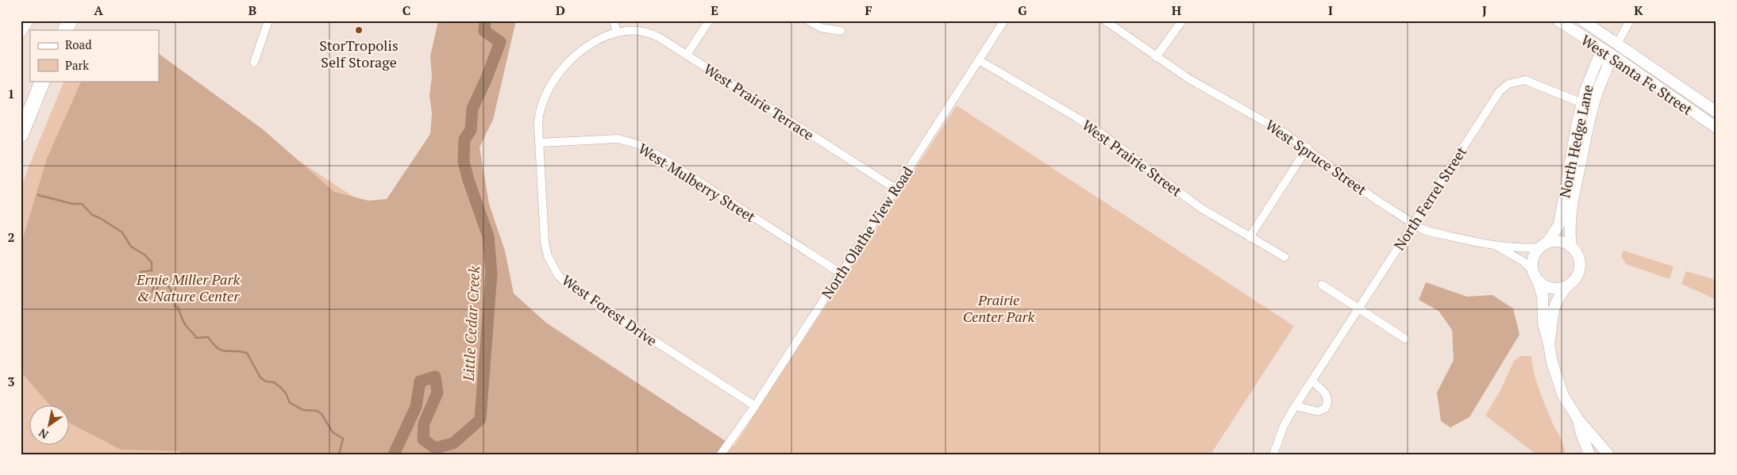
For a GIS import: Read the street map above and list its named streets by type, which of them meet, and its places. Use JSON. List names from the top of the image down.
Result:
{
  "streets": {
    "street": [
      "West Santa Fe Street",
      "West Prairie Terrace",
      "North Hedge Lane",
      "West Spruce Street",
      "West Prairie Street",
      "West Mulberry Street",
      "North Ferrel Street",
      "North Olathe View Road",
      "West Forest Drive"
    ]
  },
  "crossings": [
    ["West Santa Fe Street", "North Hedge Lane"],
    ["West Prairie Terrace", "West Mulberry Street"],
    ["West Prairie Terrace", "North Olathe View Road"],
    ["West Prairie Terrace", "West Forest Drive"],
    ["North Hedge Lane", "West Spruce Street"],
    ["North Hedge Lane", "North Ferrel Street"],
    ["West Spruce Street", "North Ferrel Street"],
    ["West Prairie Street", "North Olathe View Road"],
    ["West Mulberry Street", "North Olathe View Road"],
    ["West Mulberry Street", "West Forest Drive"],
    ["North Olathe View Road", "West Forest Drive"]
  ],
  "water": ["Little Cedar Creek"],
  "parks": ["Ernie Miller Park & Nature Center", "Prairie Center Park"],
  "places": ["StorTropolis Self Storage"],
  "legend": ["Road", "Park"],
  "north": "bottom left",
  "grid": {
    "columns": [
      "A",
      "B",
      "C",
      "D",
      "E",
      "F",
      "G",
      "H",
      "I",
      "J",
      "K"
    ],
    "rows": ["1", "2", "3"]
  }
}
